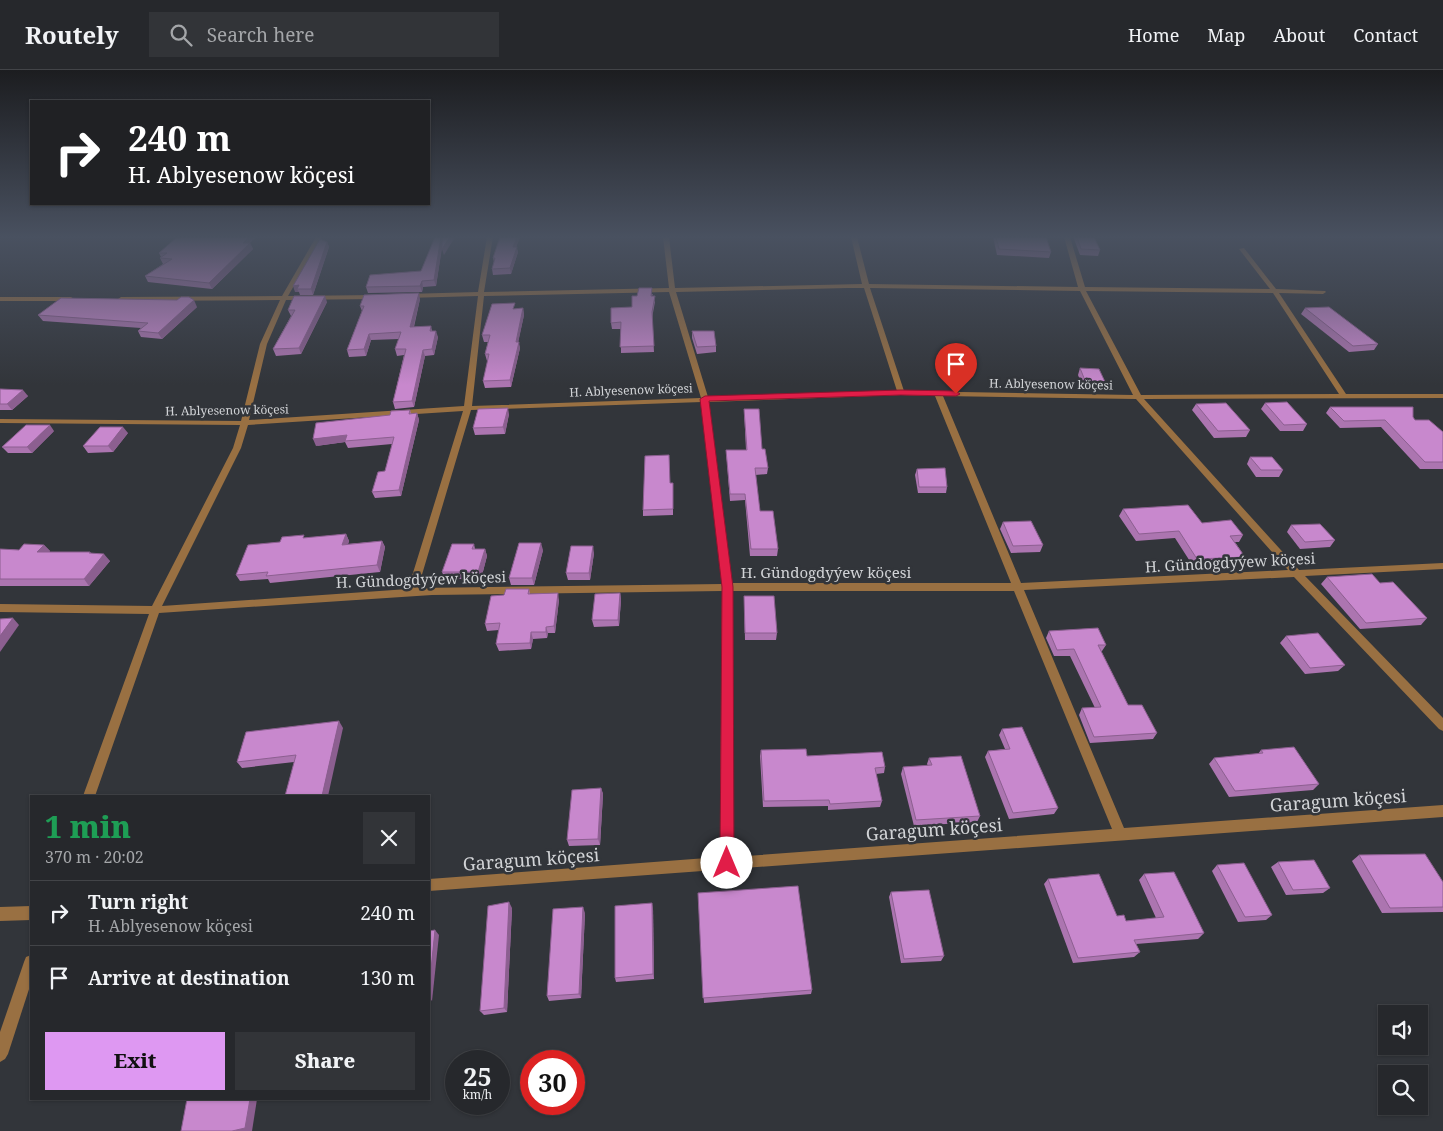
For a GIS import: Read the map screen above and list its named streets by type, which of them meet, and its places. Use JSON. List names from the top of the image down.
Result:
{
  "streets": {
    "street": ["H. Ablyesenow köçesi", "H. Gündogdyýew köçesi", "Garagum köçesi"]
  },
  "page": {
    "header": "Routely",
    "search": "Search here",
    "nav": [
      "Home",
      "Map",
      "About",
      "Contact"
    ],
    "turn": ["240 m", "H. Ablyesenow köçesi"],
    "heading": ["1 min", "370 m · 20:02"],
    "list": [
      {
        "name": "Turn right",
        "note": "H. Ablyesenow köçesi",
        "value": "240 m"
      },
      {
        "name": "Arrive at destination",
        "value": "130 m"
      }
    ],
    "buttons": ["Exit", "Share"],
    "speed": "25 km/h",
    "limit": "30"
  }
}
